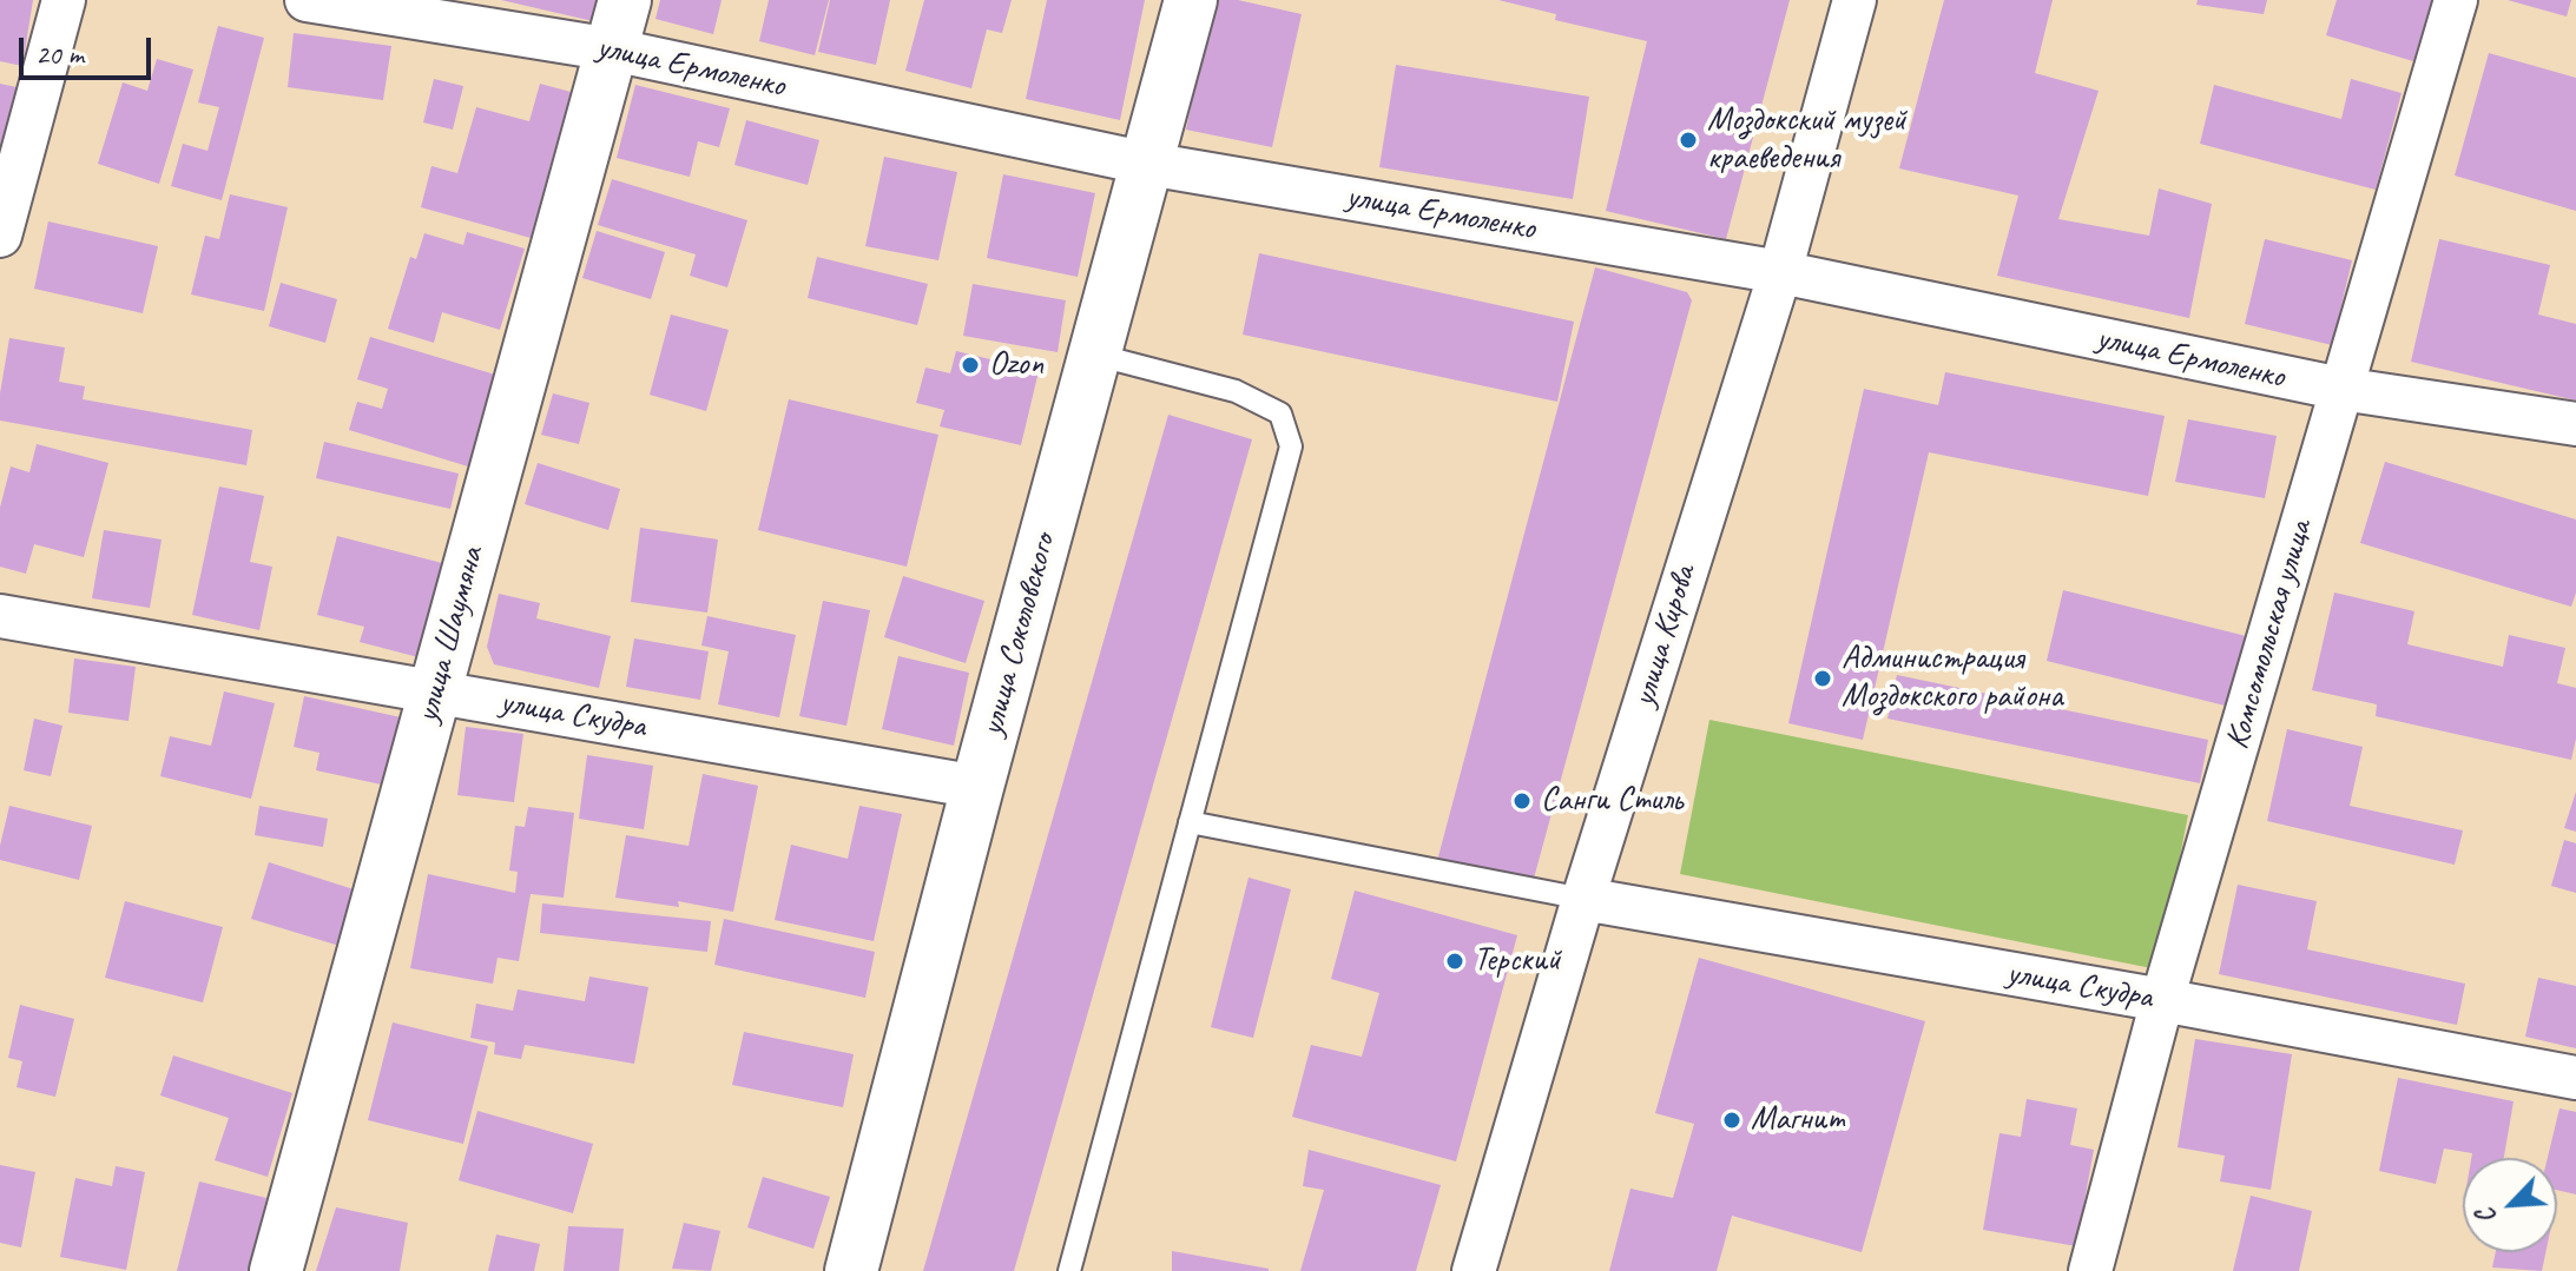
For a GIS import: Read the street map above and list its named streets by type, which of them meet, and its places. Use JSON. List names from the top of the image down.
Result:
{
  "streets": {
    "street": [
      "улица Ермоленко",
      "улица Шаумяна",
      "улица Соколовского",
      "Комсомольская улица",
      "улица Кирова",
      "улица Скудра"
    ]
  },
  "crossings": [
    ["улица Ермоленко", "улица Шаумяна"],
    ["улица Ермоленко", "улица Соколовского"],
    ["улица Ермоленко", "Комсомольская улица"],
    ["улица Ермоленко", "улица Кирова"],
    ["улица Шаумяна", "улица Скудра"],
    ["улица Соколовского", "улица Скудра"],
    ["Комсомольская улица", "улица Скудра"],
    ["улица Кирова", "улица Скудра"]
  ],
  "places": [
    "Моздокский музей краеведения",
    "Ozon",
    "Администрация Моздокского района",
    "Санги Стиль",
    "Терский",
    "Магнит"
  ],
  "scale_bar": "20 m",
  "north": "bottom left"
}
